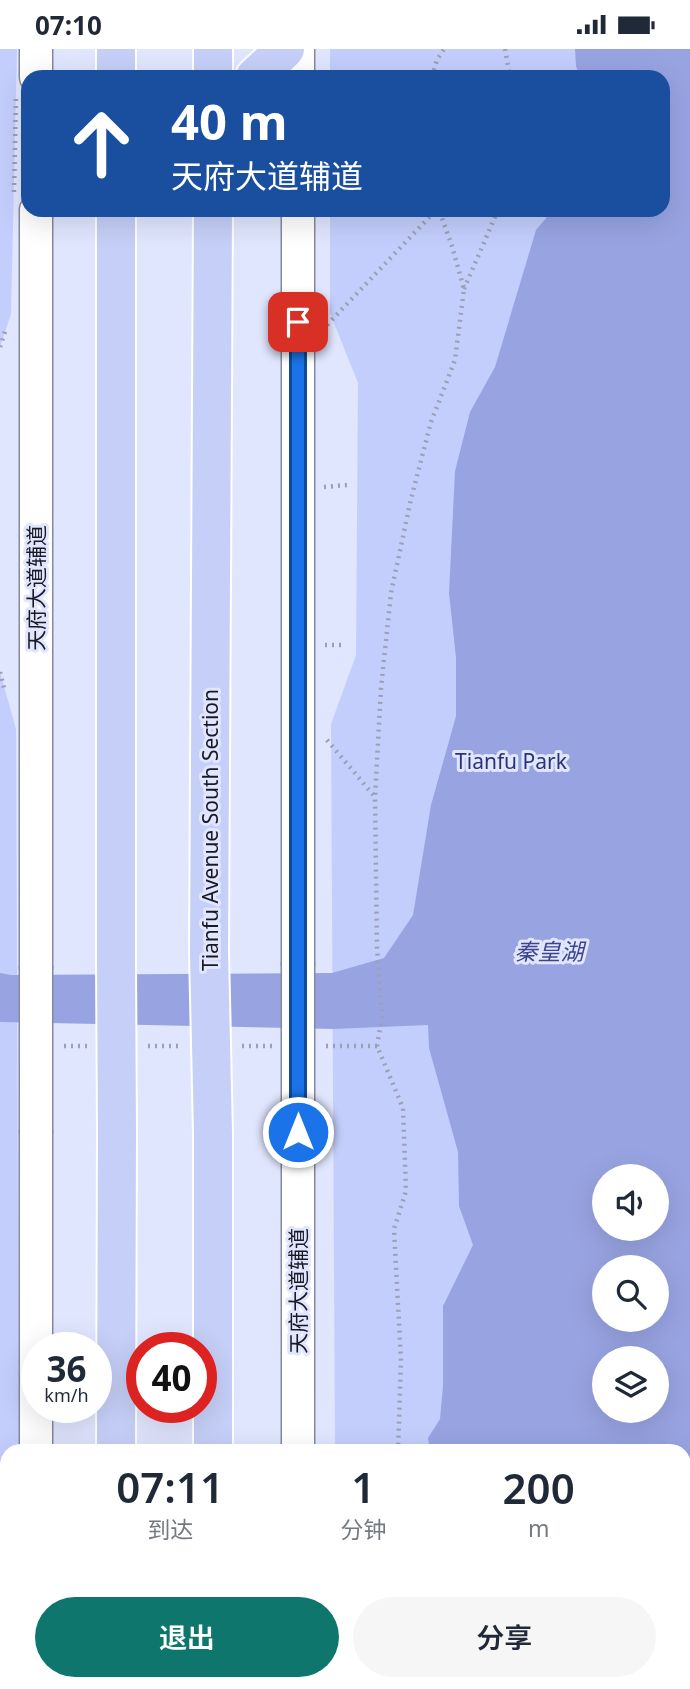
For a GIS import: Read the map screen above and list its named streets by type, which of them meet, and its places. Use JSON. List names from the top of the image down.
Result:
{
  "streets": {
    "highway": ["Tianfu Avenue South Section"],
    "street": ["天府大道辅道"]
  },
  "water": ["秦皇湖"],
  "parks": ["Tianfu Park"],
  "page": {
    "status": "07:10",
    "turn": ["40 m", "天府大道辅道"],
    "speed": "36 km/h",
    "limit": "40",
    "eta": [
      "07:11",
      "到达",
      "1",
      "分钟",
      "200",
      "m"
    ],
    "buttons": ["退出", "分享"]
  }
}
